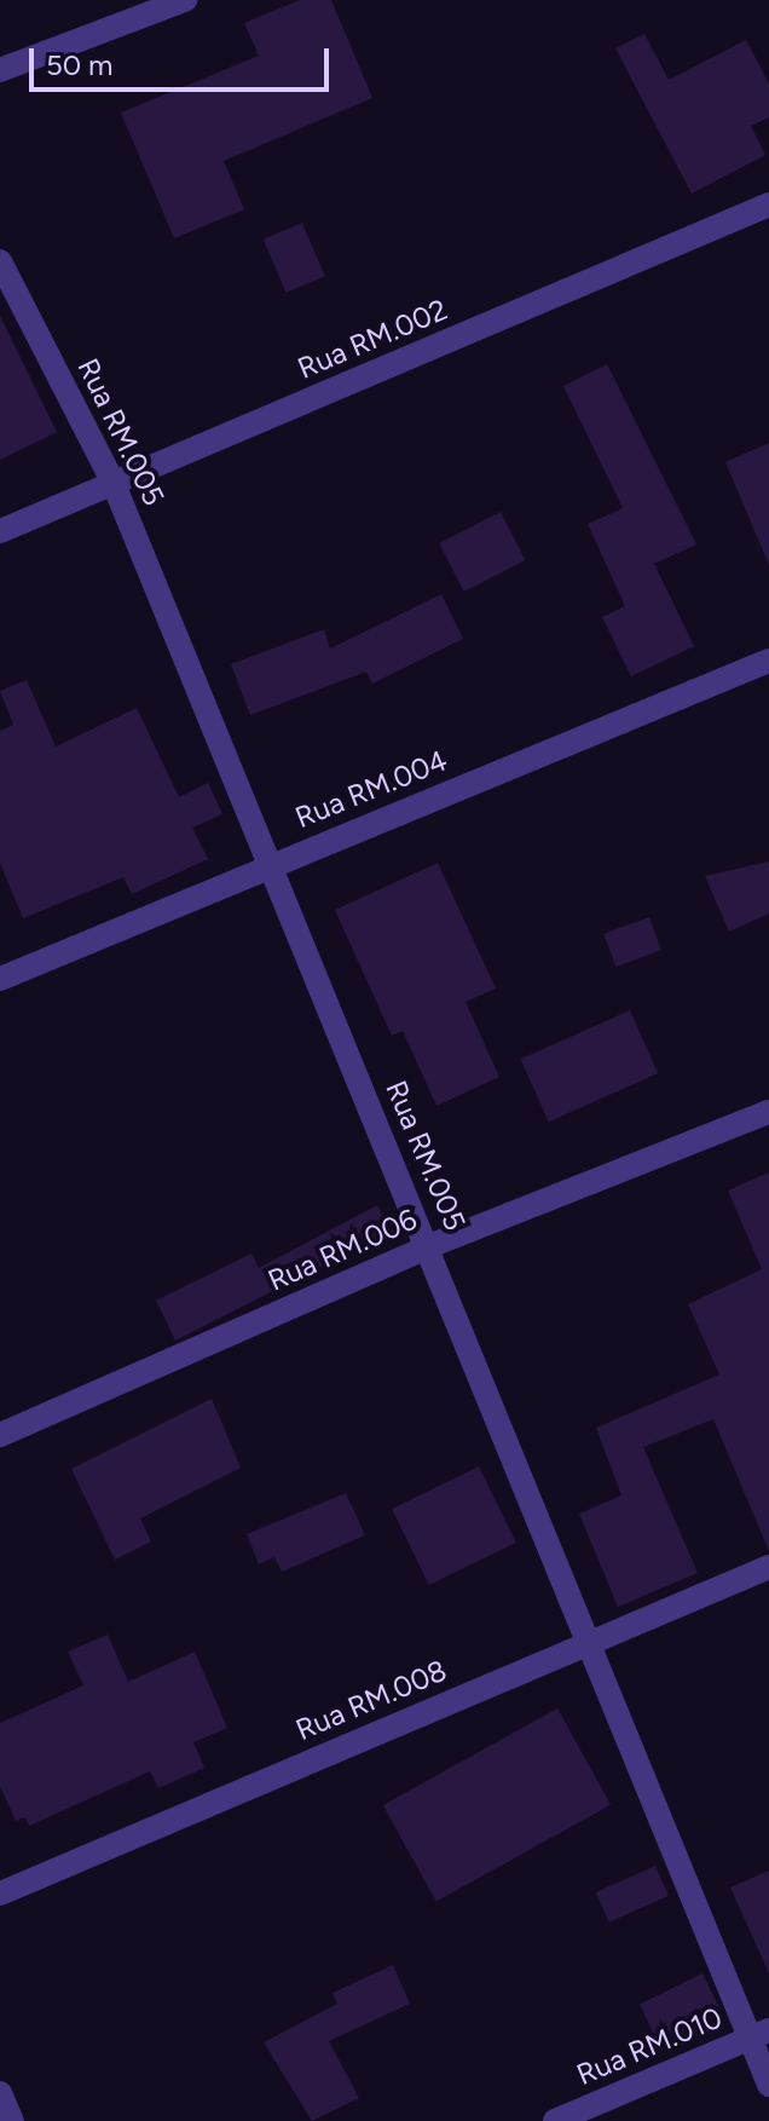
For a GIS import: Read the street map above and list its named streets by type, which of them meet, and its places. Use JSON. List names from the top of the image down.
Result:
{
  "streets": {
    "street": [
      "Rua RM.002",
      "Rua RM.005",
      "Rua RM.004",
      "Rua RM.006",
      "Rua RM.008",
      "Rua RM.010"
    ]
  },
  "crossings": [
    ["Rua RM.002", "Rua RM.005"],
    ["Rua RM.005", "Rua RM.004"],
    ["Rua RM.005", "Rua RM.006"],
    ["Rua RM.005", "Rua RM.008"],
    ["Rua RM.005", "Rua RM.010"]
  ],
  "scale_bar": "50 m"
}
